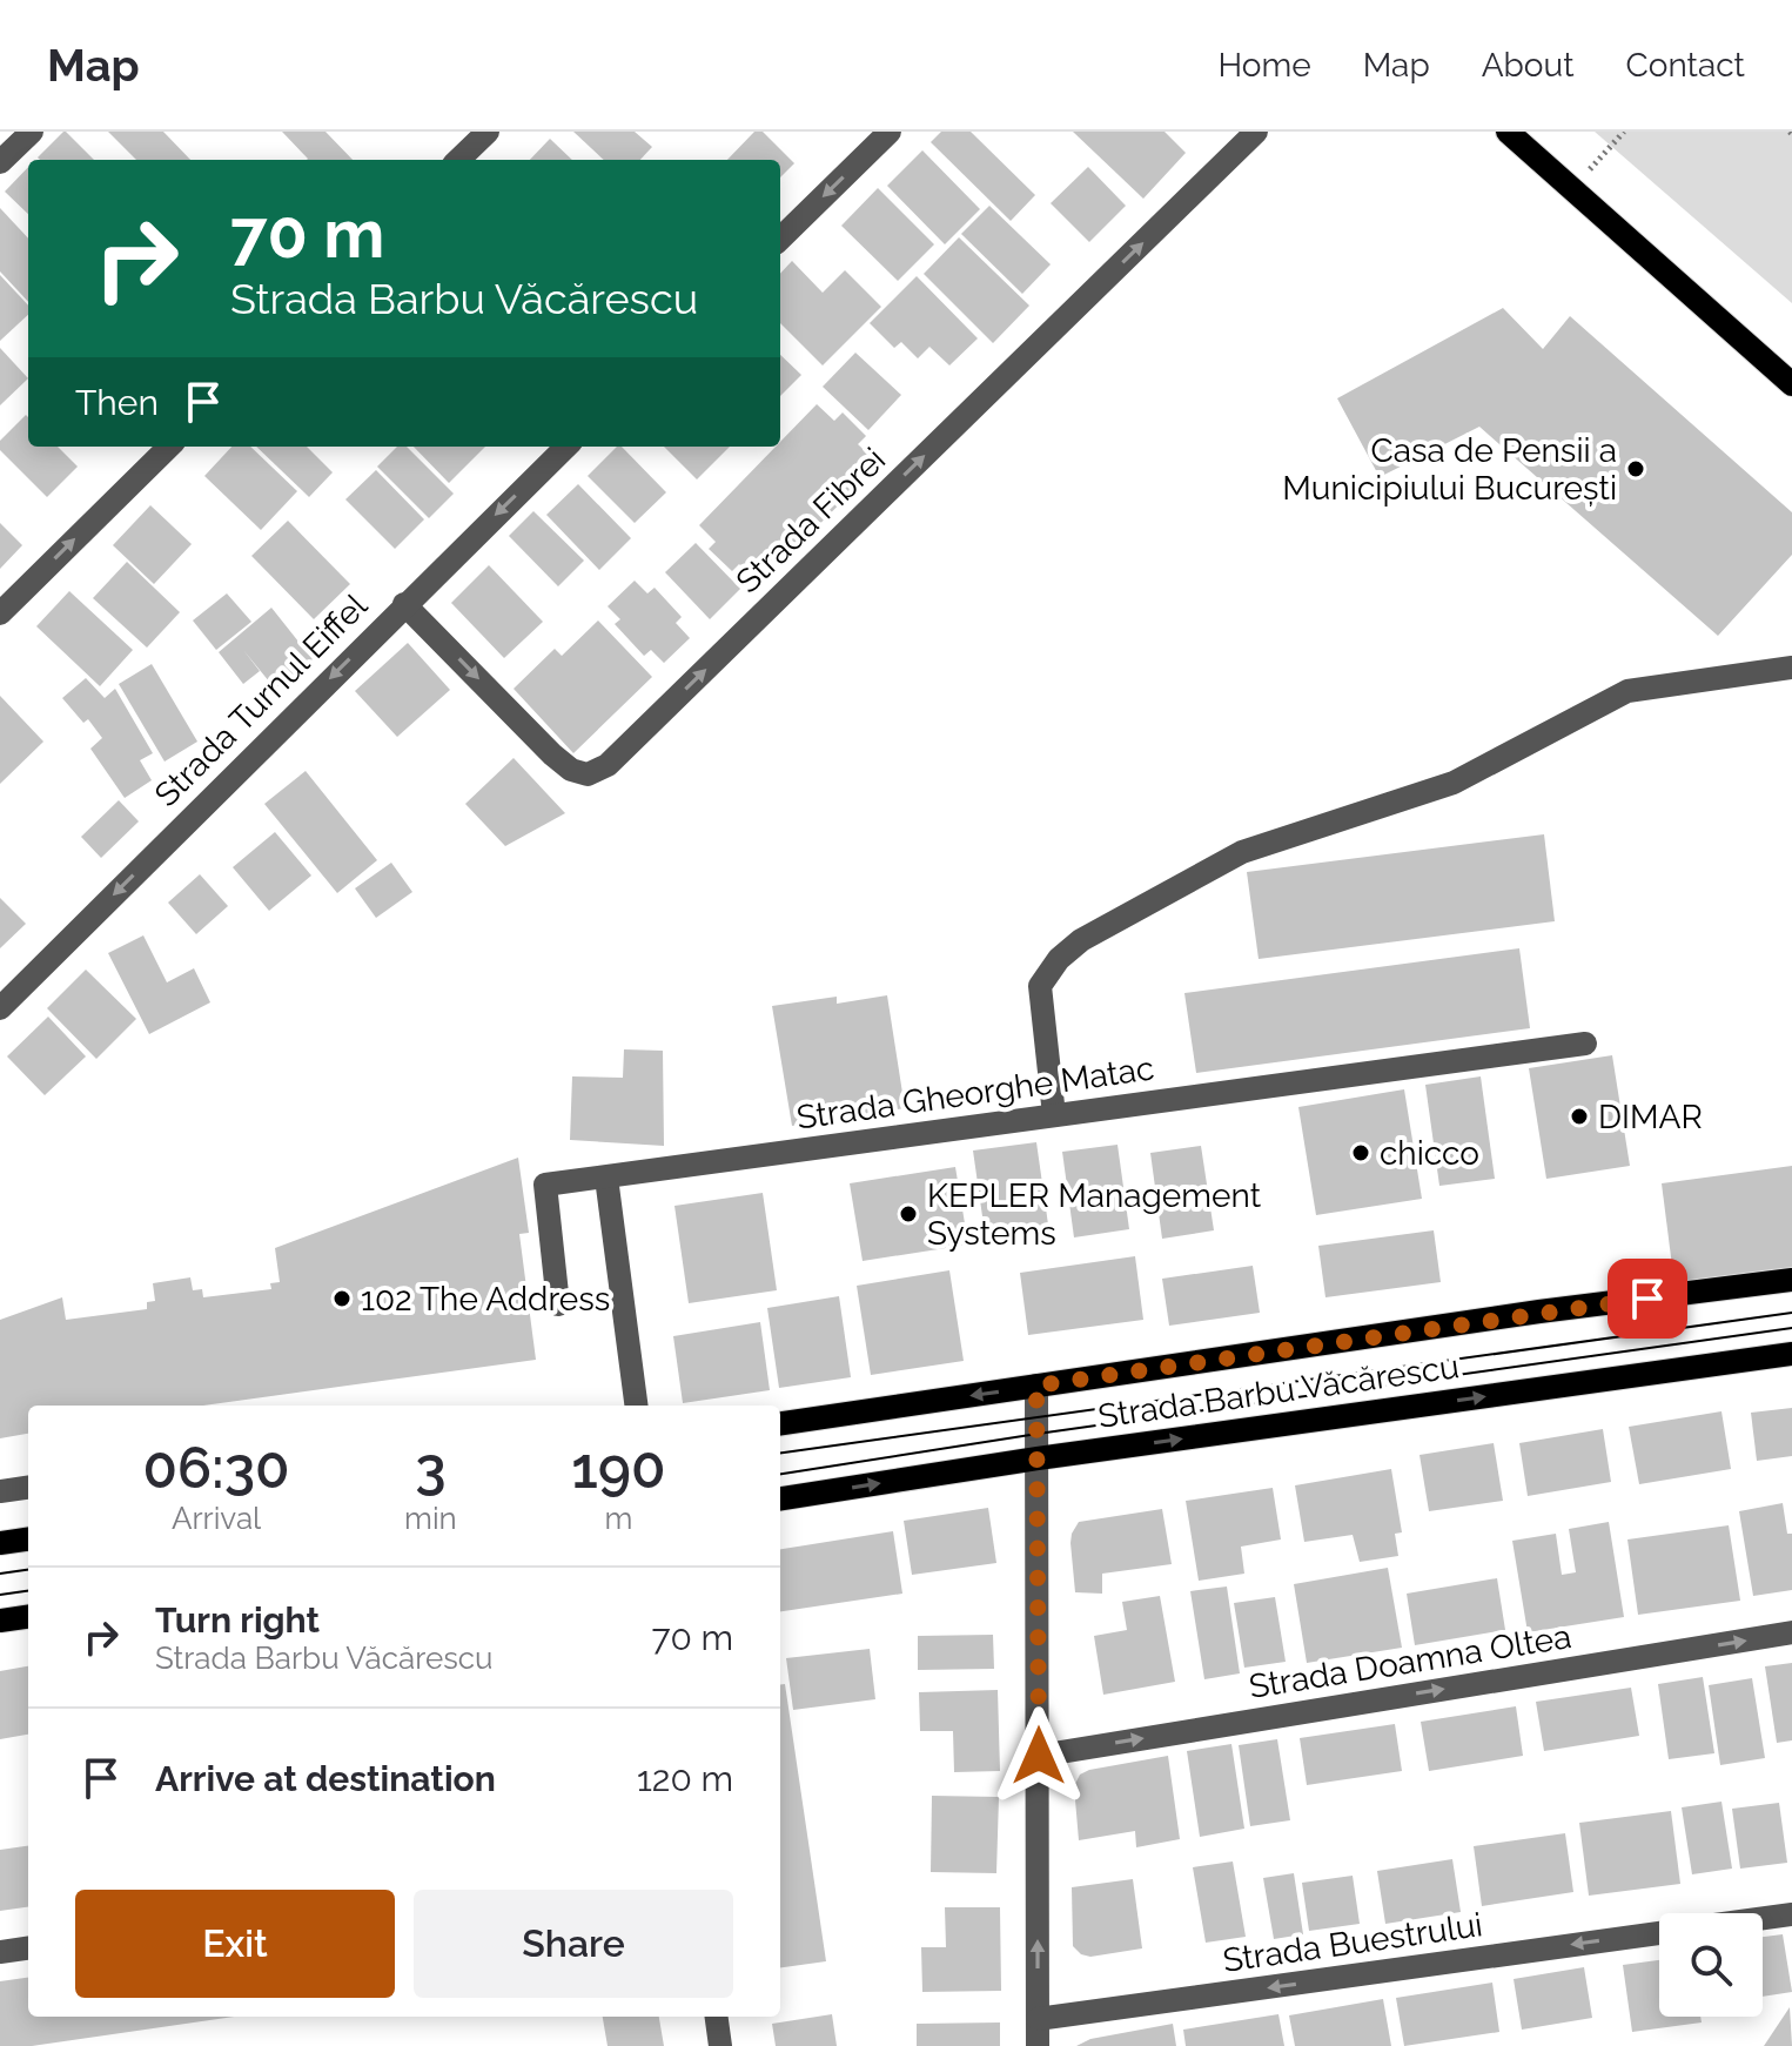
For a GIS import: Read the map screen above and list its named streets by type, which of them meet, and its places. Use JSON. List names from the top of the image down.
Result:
{
  "streets": {
    "main road": ["Strada Barbu Văcărescu"],
    "street": [
      "Strada Fibrei",
      "Strada Turnul Eiffel",
      "Strada Gheorghe Matac",
      "Strada Doamna Oltea",
      "Strada Buestrului"
    ]
  },
  "crossings": [
    ["Strada Fibrei", "Strada Turnul Eiffel"]
  ],
  "one_way": [
    "Strada Fibrei",
    "Strada Turnul Eiffel",
    "Strada Doamna Oltea",
    "Strada Buestrului"
  ],
  "places": [
    "Casa de Pensii a Municipiului București",
    "DIMAR",
    "chicco",
    "KEPLER Management Systems",
    "102 The Address"
  ],
  "page": {
    "header": "Map",
    "nav": [
      "Home",
      "Map",
      "About",
      "Contact"
    ],
    "turn": ["70 m", "Strada Barbu Văcărescu"],
    "then": "Then",
    "eta": [
      "06:30",
      "Arrival",
      "3",
      "min",
      "190",
      "m"
    ],
    "list": [
      {
        "name": "Turn right",
        "note": "Strada Barbu Văcărescu",
        "value": "70 m"
      },
      {
        "name": "Arrive at destination",
        "value": "120 m"
      }
    ],
    "buttons": ["Exit", "Share"]
  }
}
